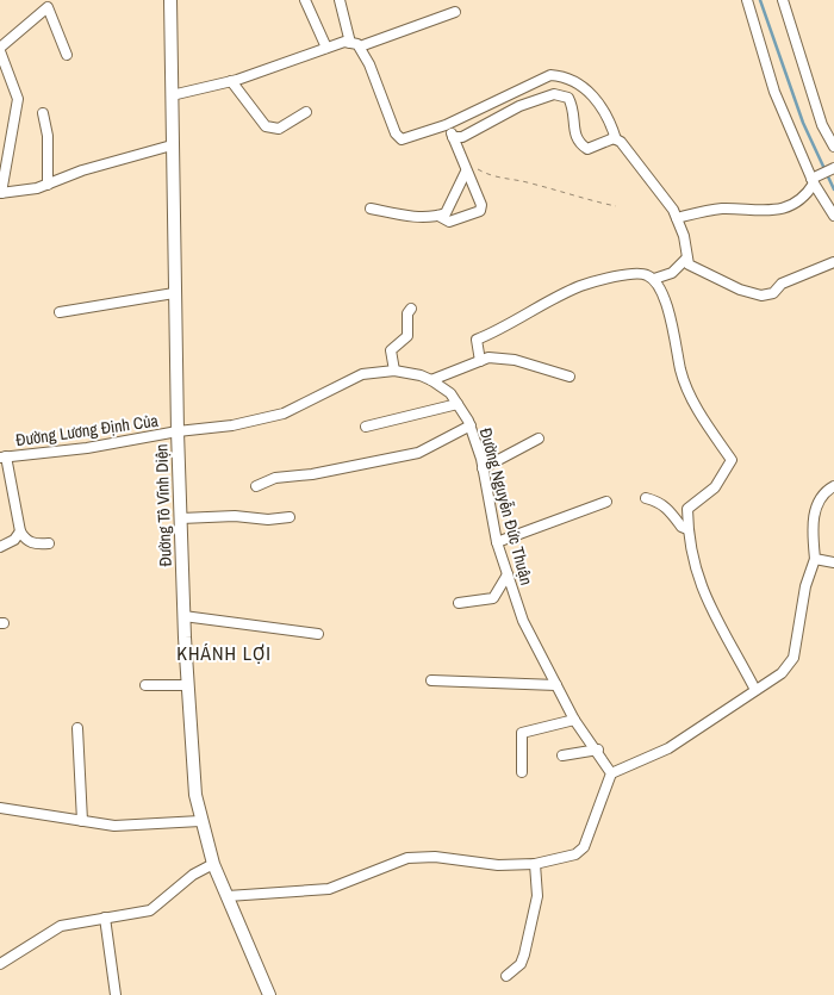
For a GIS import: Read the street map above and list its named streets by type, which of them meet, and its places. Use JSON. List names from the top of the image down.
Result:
{
  "streets": {
    "main road": ["Đường Tô Vĩnh Diện"],
    "street": ["Đường Lương Định Của", "Đường Nguyễn Đức Thuận"]
  },
  "crossings": [
    ["Đường Lương Định Của", "Đường Tô Vĩnh Diện"],
    ["Đường Lương Định Của", "Đường Nguyễn Đức Thuận"],
    ["Đường Tô Vĩnh Diện", "Đường Nguyễn Đức Thuận"]
  ],
  "districts": ["KHÁNH LỢI"]
}
